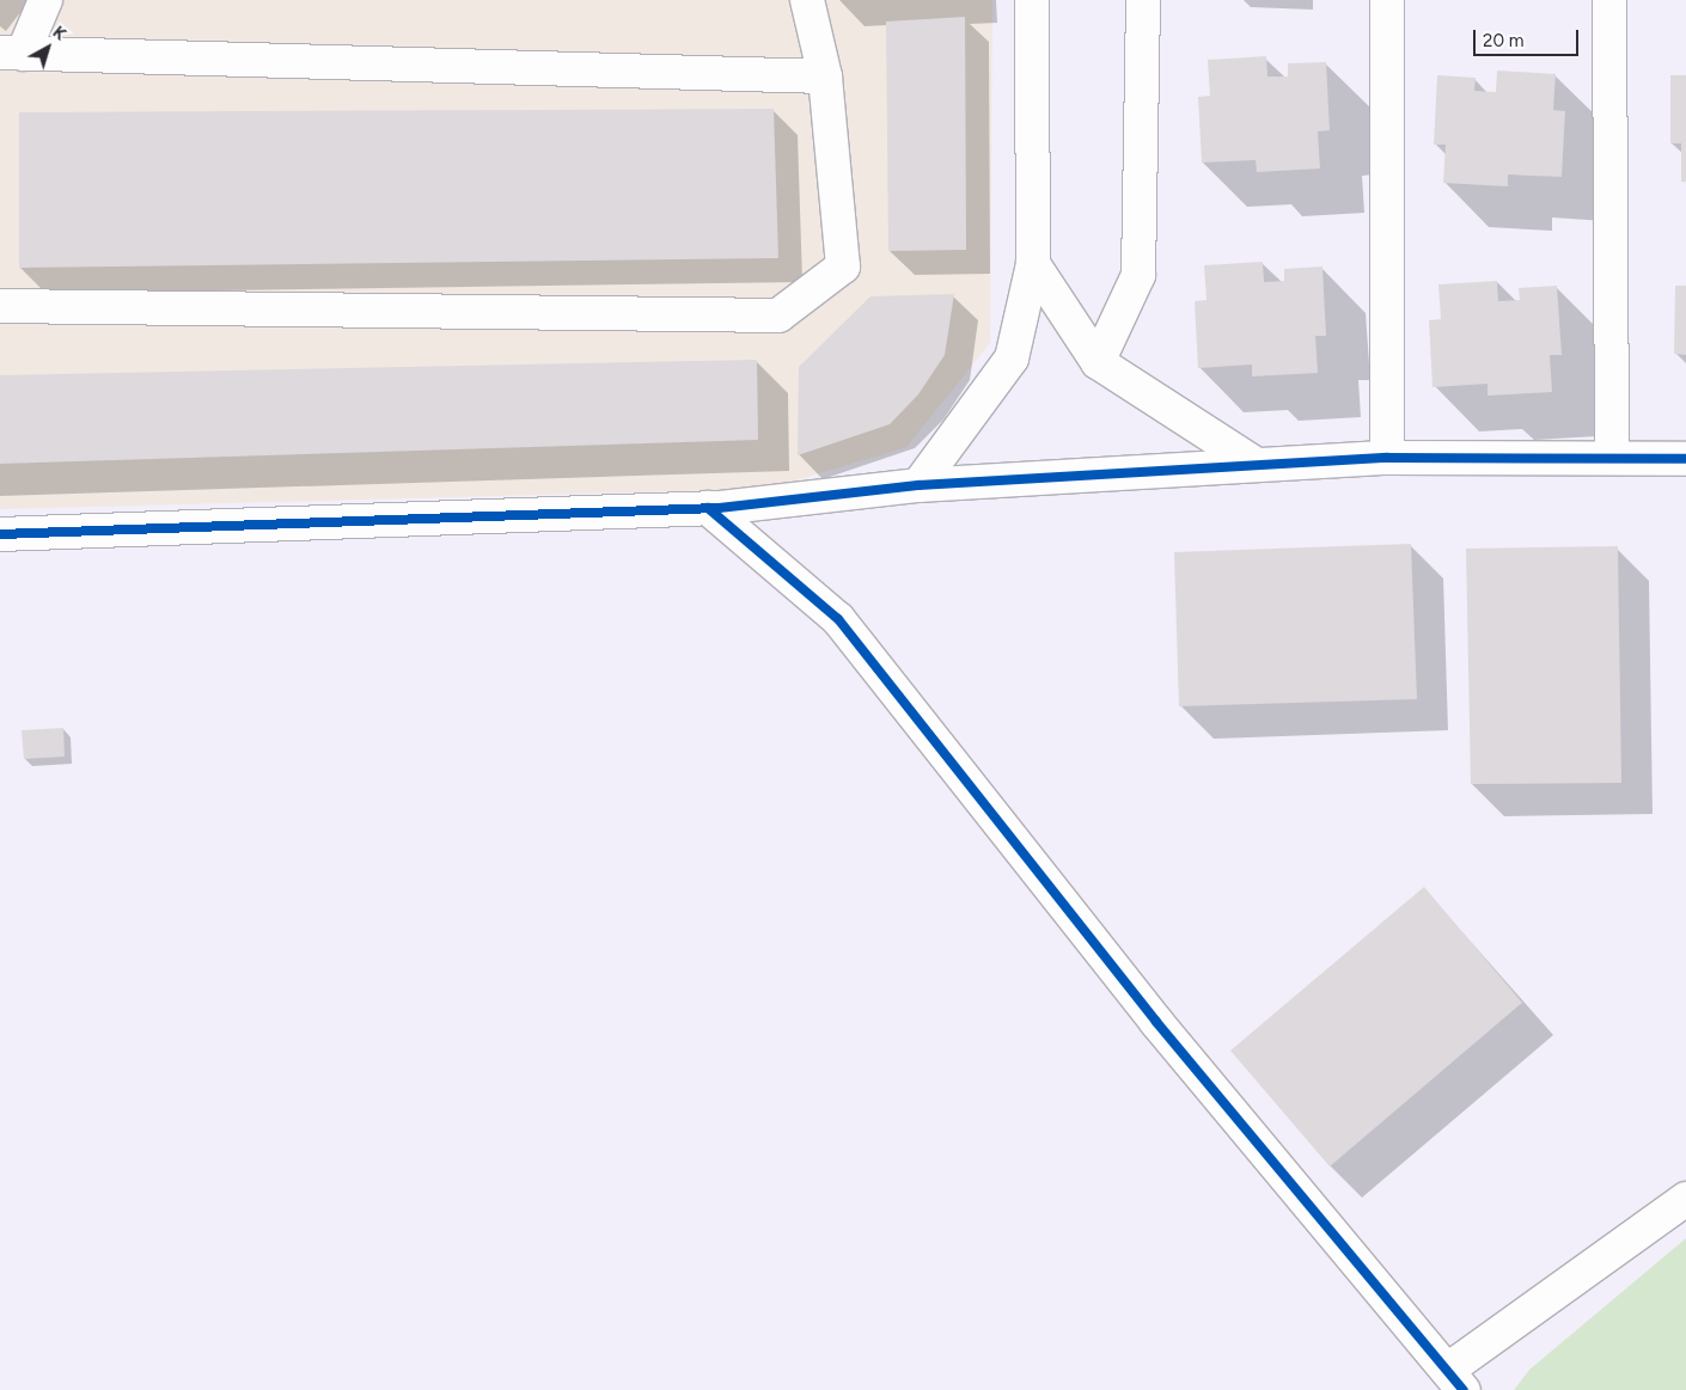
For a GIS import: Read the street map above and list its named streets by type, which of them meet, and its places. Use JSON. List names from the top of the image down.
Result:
{
  "scale_bar": "20 m",
  "north": "top right"
}
